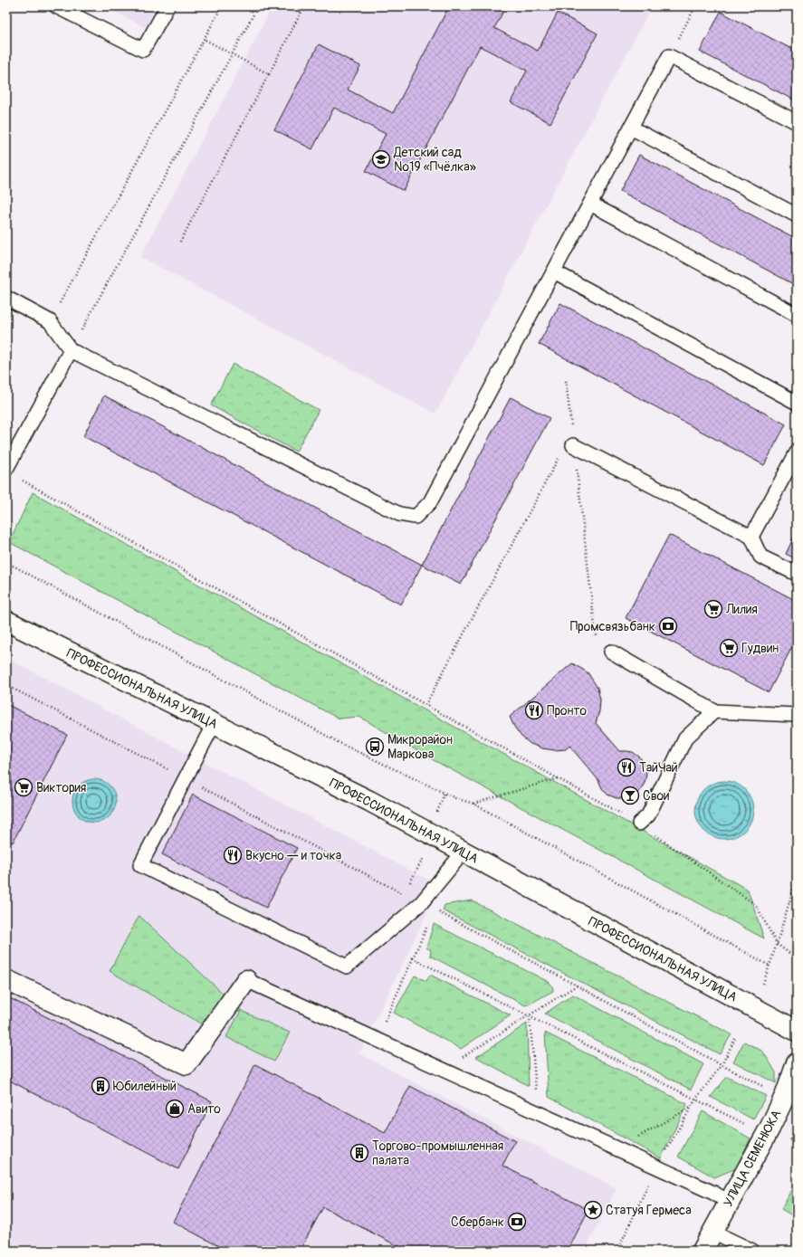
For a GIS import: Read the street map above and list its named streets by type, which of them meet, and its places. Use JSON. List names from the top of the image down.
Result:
{
  "streets": {
    "main road": ["ПРОФЕССИОНАЛЬНАЯ УЛИЦА", "УЛИЦА СЕМЕНЮКА"]
  },
  "places": {
    "school or university": ["Детский сад №19 «Пчёлка»"],
    "supermarket": ["Лилия", "Гудвин", "Виктория"],
    "bank": ["Промсвязьбанк", "Сбербанк"],
    "restaurant": ["Пронто", "ТайЧай", "Вкусно — и точка"],
    "bus stop": ["Микрорайон Маркова"],
    "bar": ["Свои"],
    "building": ["Юбилейный", "Торгово-промышленная палата"],
    "shop": ["Авито"],
    "place": ["Статуя Гермеса"]
  }
}
